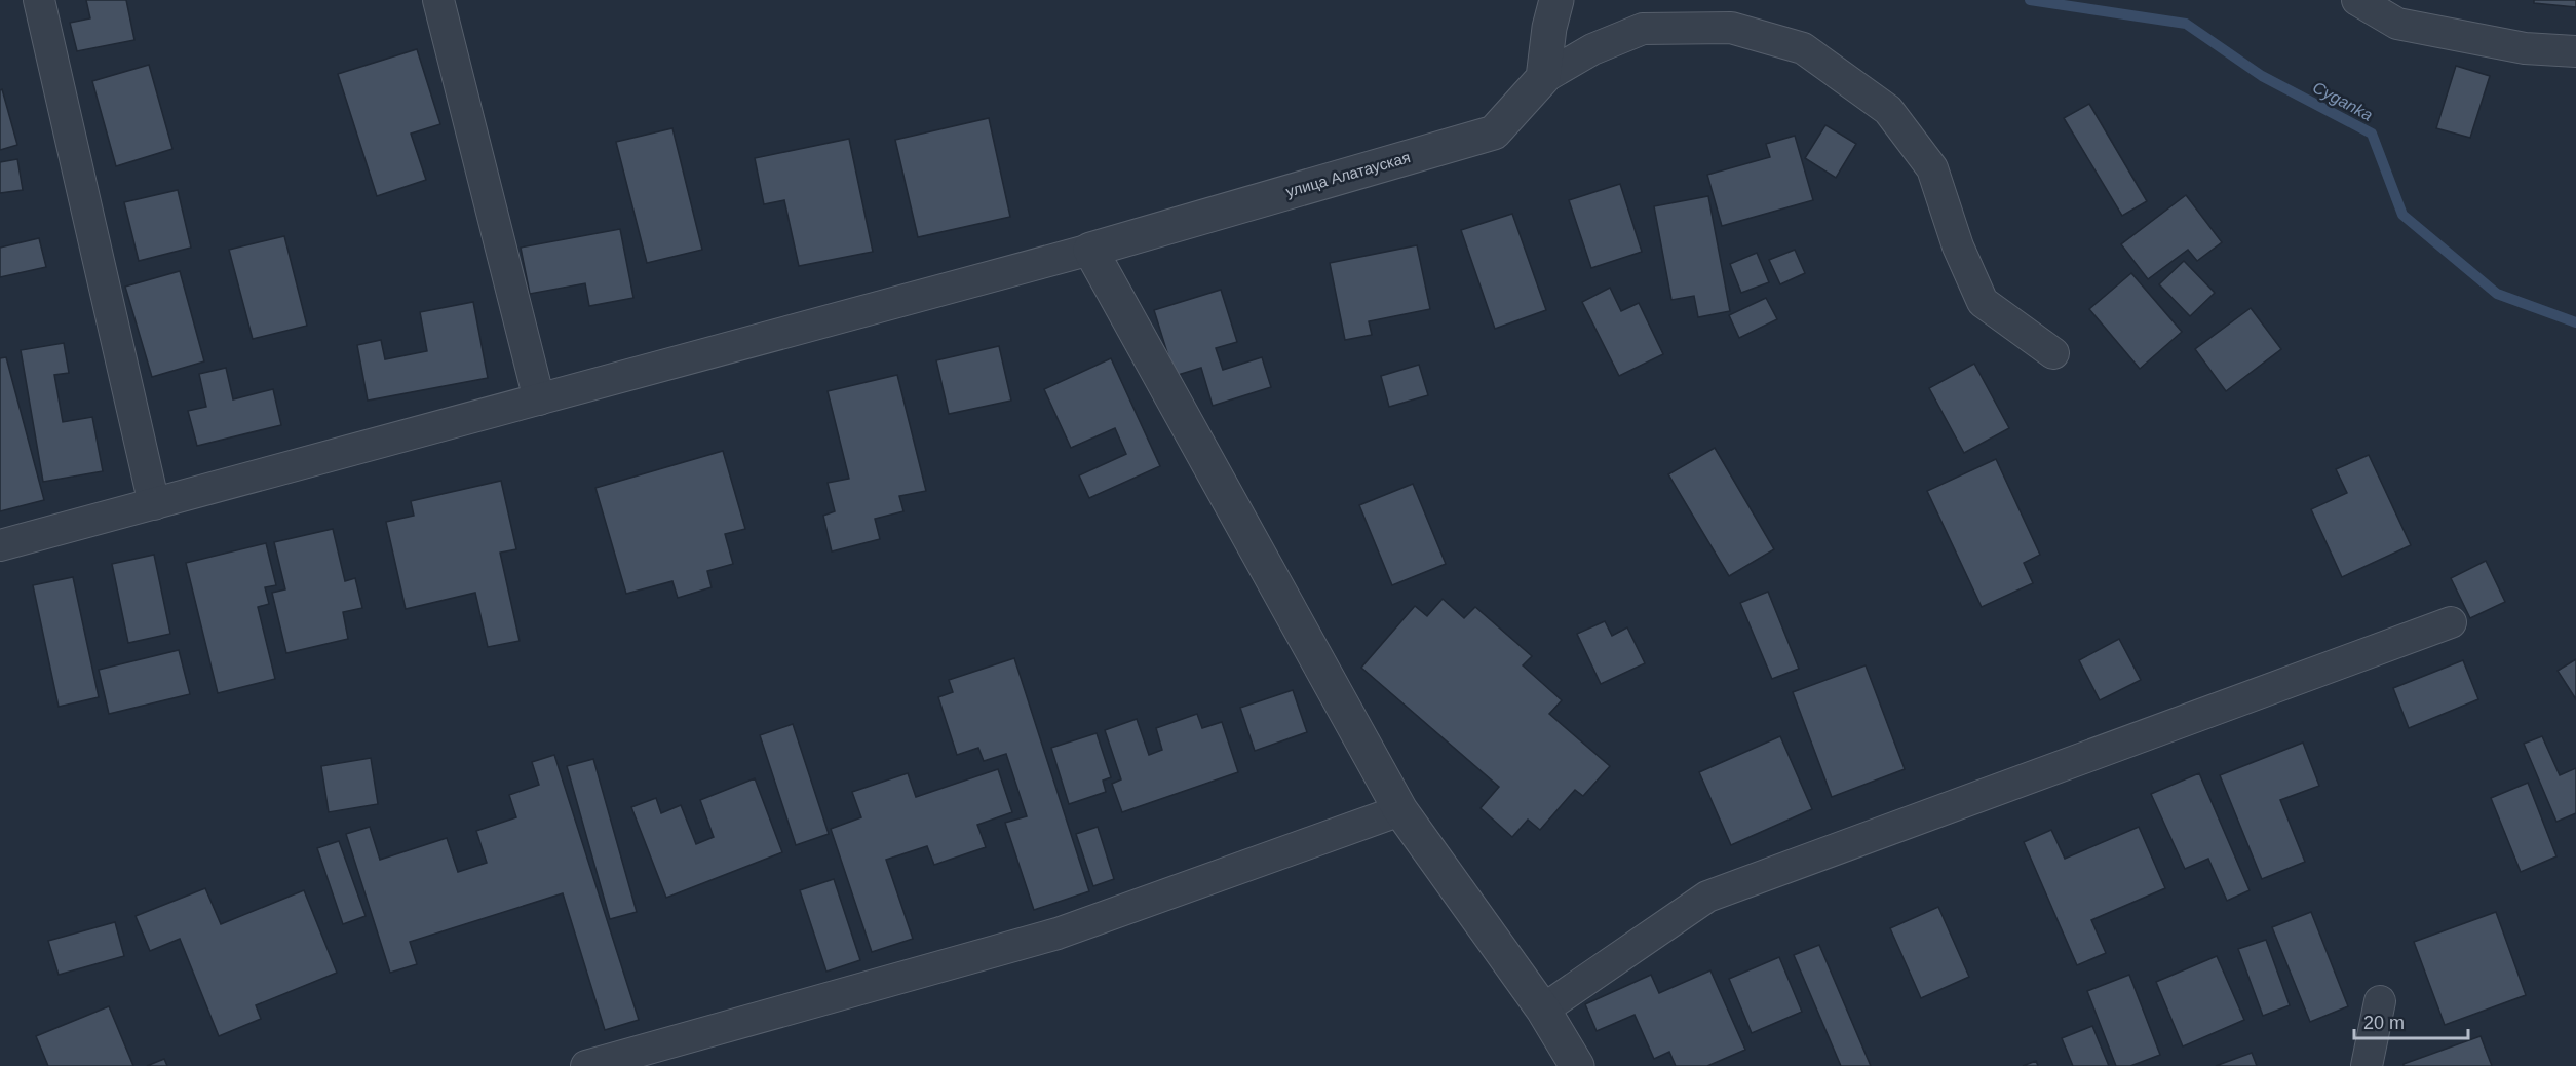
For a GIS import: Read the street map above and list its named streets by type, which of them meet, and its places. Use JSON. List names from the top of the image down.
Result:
{
  "streets": {
    "street": ["улица Алатауская"]
  },
  "water": ["Cyganka"],
  "scale_bar": "20 m"
}
